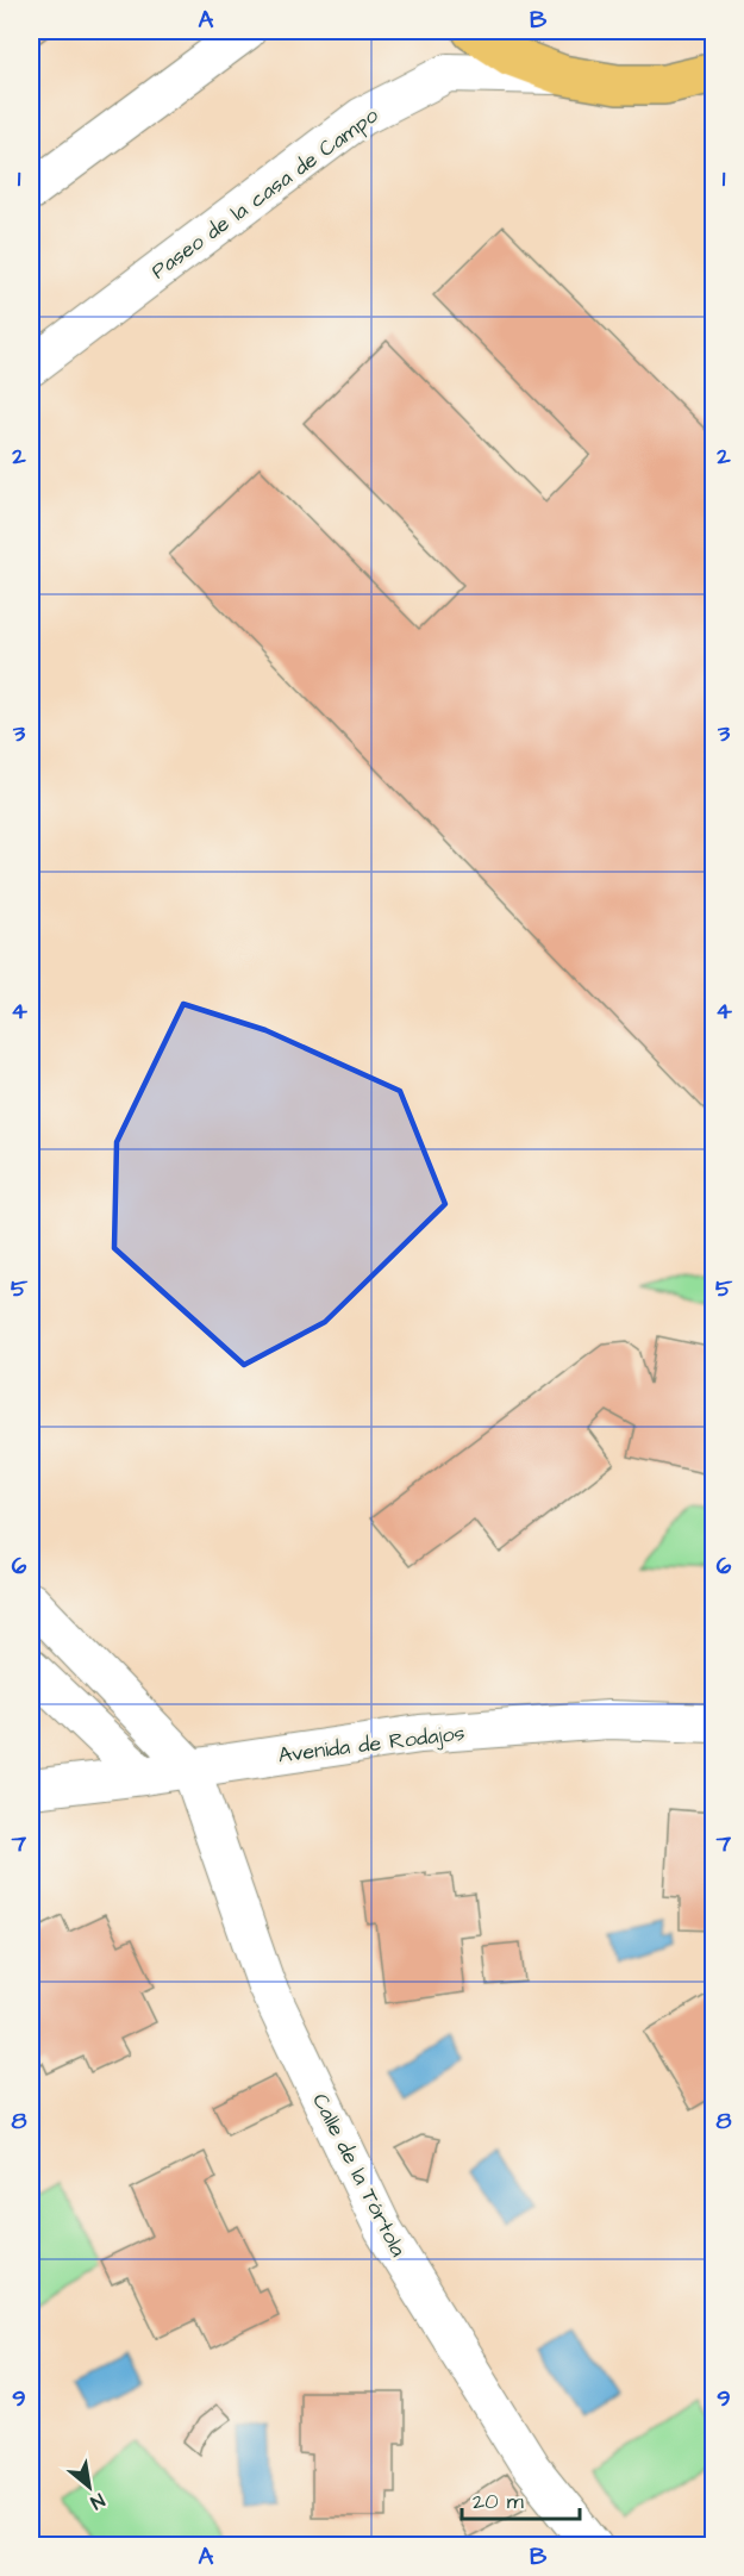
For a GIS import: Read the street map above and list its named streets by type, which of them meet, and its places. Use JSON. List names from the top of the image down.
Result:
{
  "streets": {
    "street": ["Paseo de la casa de Campo", "Avenida de Rodajos", "Calle de la Tórtola"]
  },
  "crossings": [
    ["Avenida de Rodajos", "Calle de la Tórtola"]
  ],
  "scale_bar": "20 m",
  "north": "bottom right",
  "grid": {
    "columns": ["A", "B"],
    "rows": [
      "1",
      "2",
      "3",
      "4",
      "5",
      "6",
      "7",
      "8",
      "9"
    ]
  }
}
